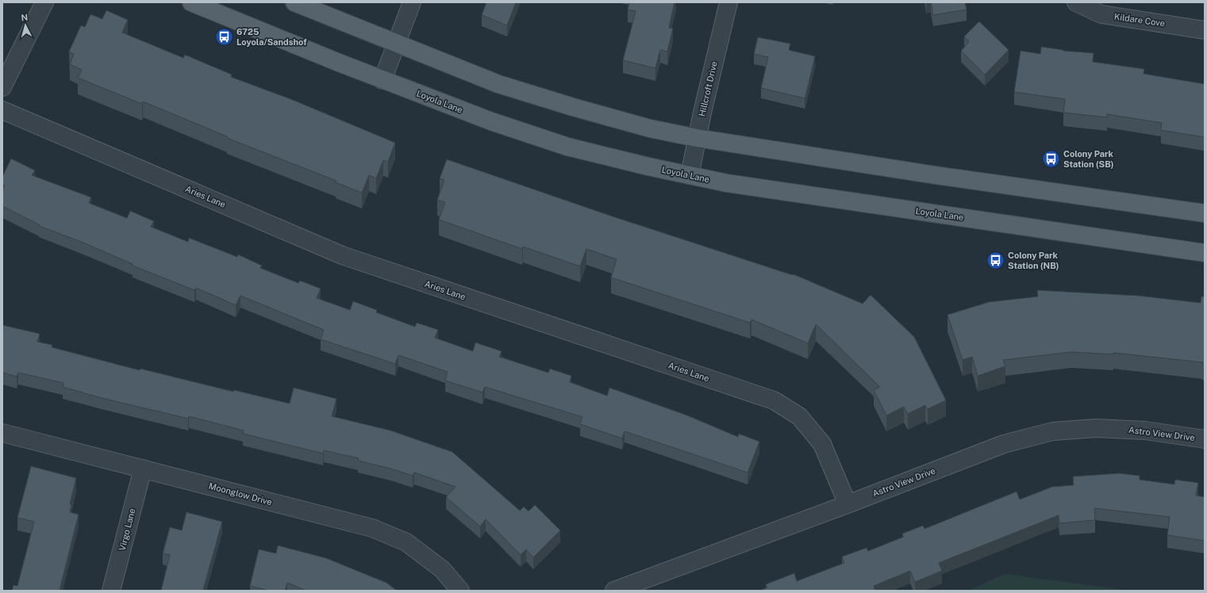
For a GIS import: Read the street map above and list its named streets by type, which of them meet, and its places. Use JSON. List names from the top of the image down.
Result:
{
  "streets": {
    "main road": ["Loyola Lane"],
    "street": [
      "Kildare Cove",
      "Hillcroft Drive",
      "Aries Lane",
      "Astro View Drive",
      "Moonglow Drive",
      "Virgo Lane"
    ]
  },
  "crossings": [
    ["Hillcroft Drive", "Loyola Lane"],
    ["Aries Lane", "Astro View Drive"],
    ["Moonglow Drive", "Virgo Lane"]
  ],
  "places": {
    "bus stop": ["6725 Loyola/Sandshof", "Colony Park Station (SB)", "Colony Park Station (NB)"]
  },
  "north": "top"
}
